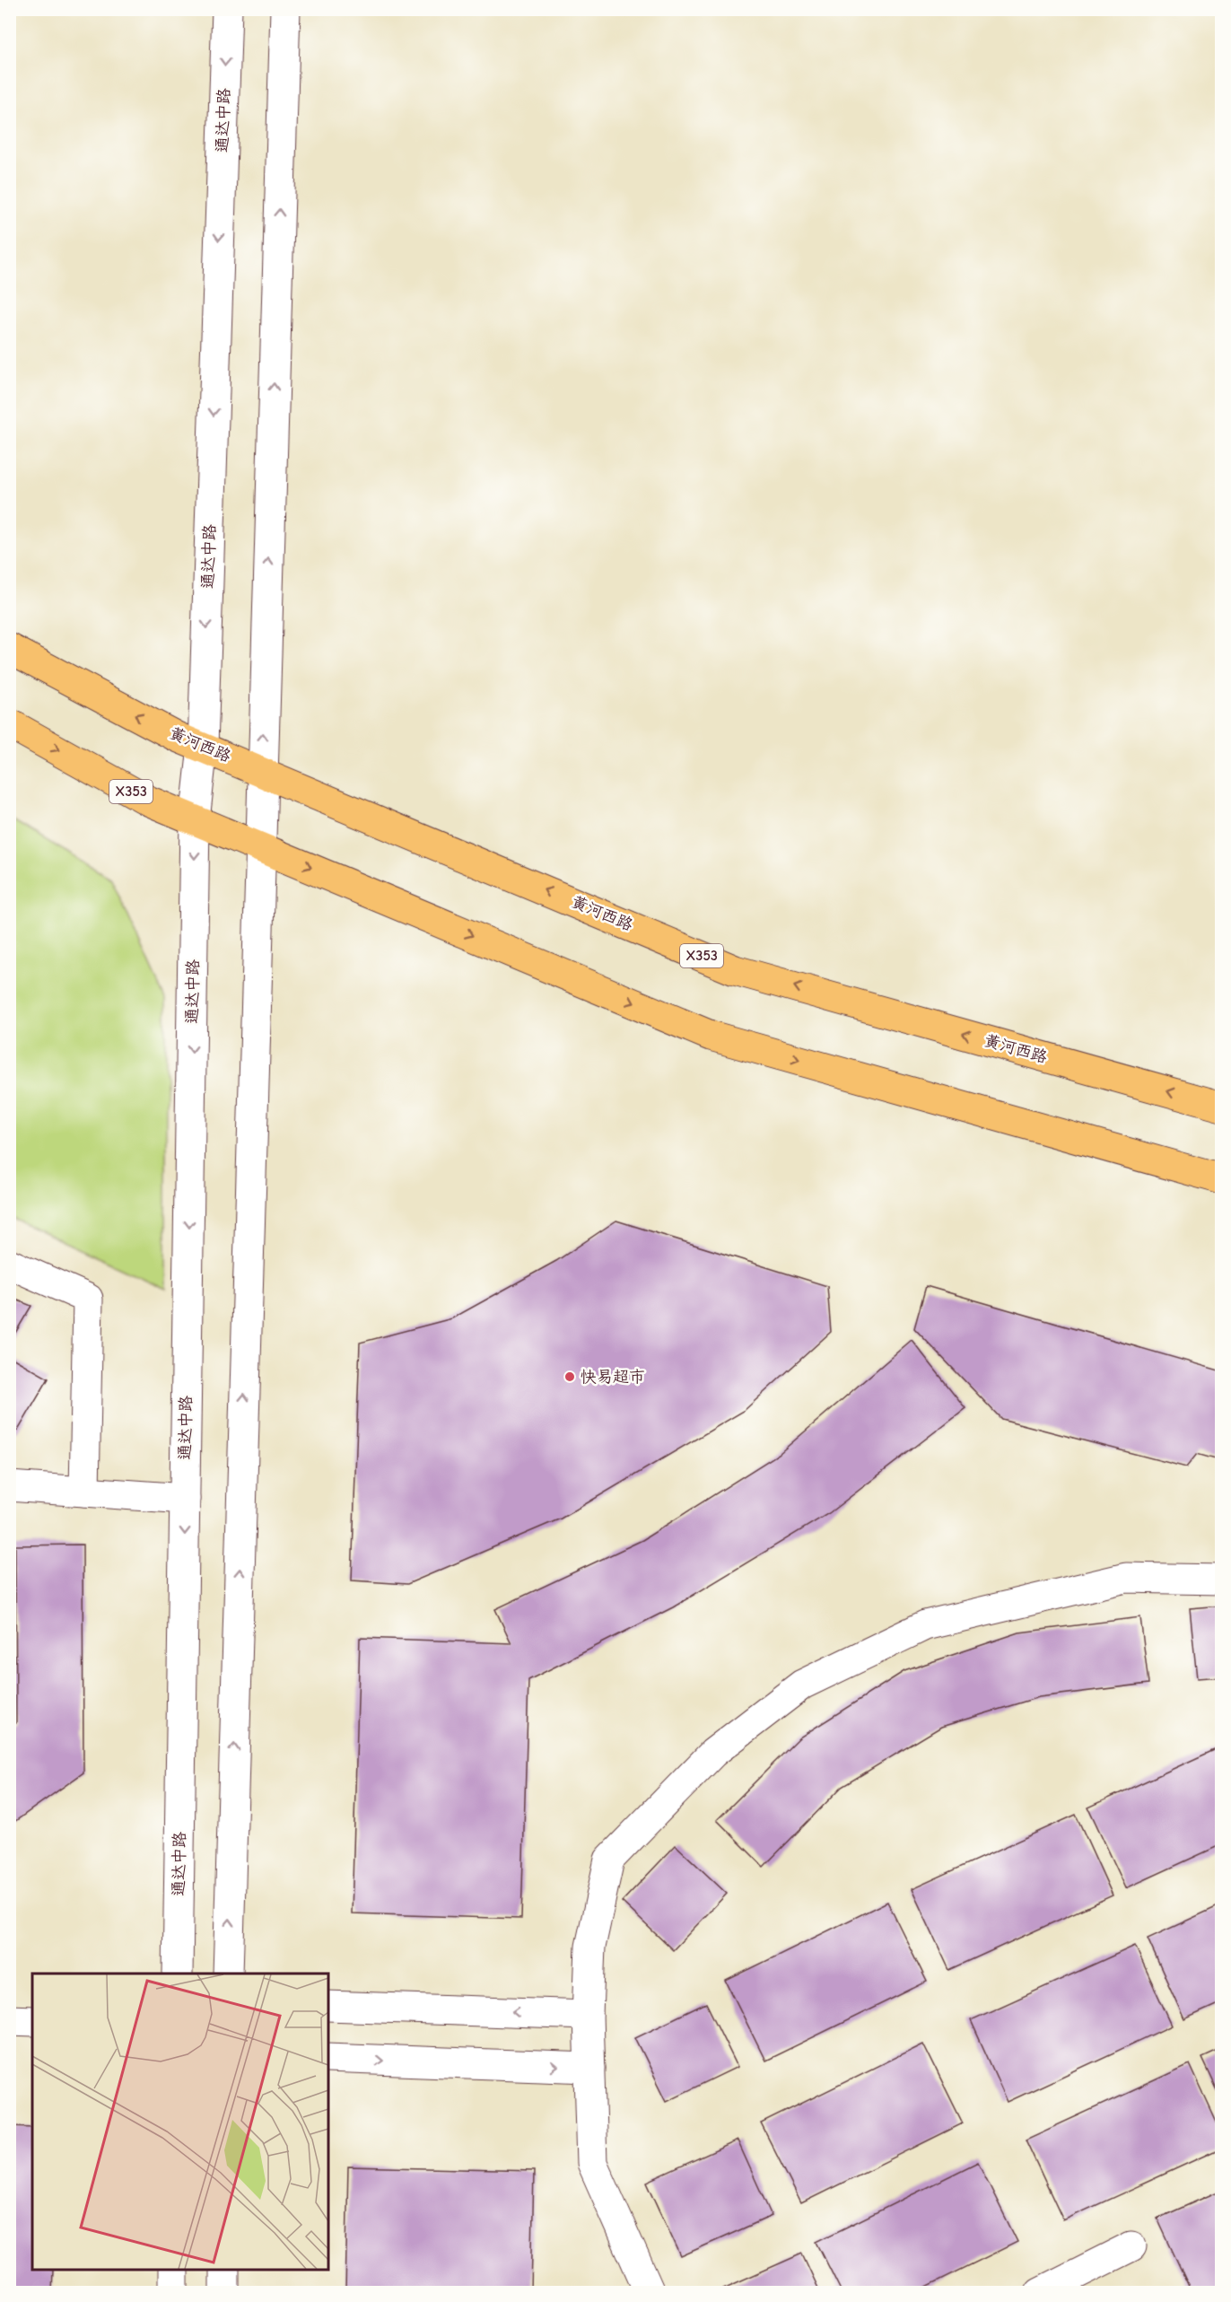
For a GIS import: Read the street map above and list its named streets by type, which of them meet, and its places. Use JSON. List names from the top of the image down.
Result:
{
  "streets": {
    "main road": ["黄河西路", "X353"],
    "street": ["通达中路"]
  },
  "crossings": [
    ["通达中路", "黄河西路"],
    ["通达中路", "X353"]
  ],
  "places": ["快易超市"]
}
